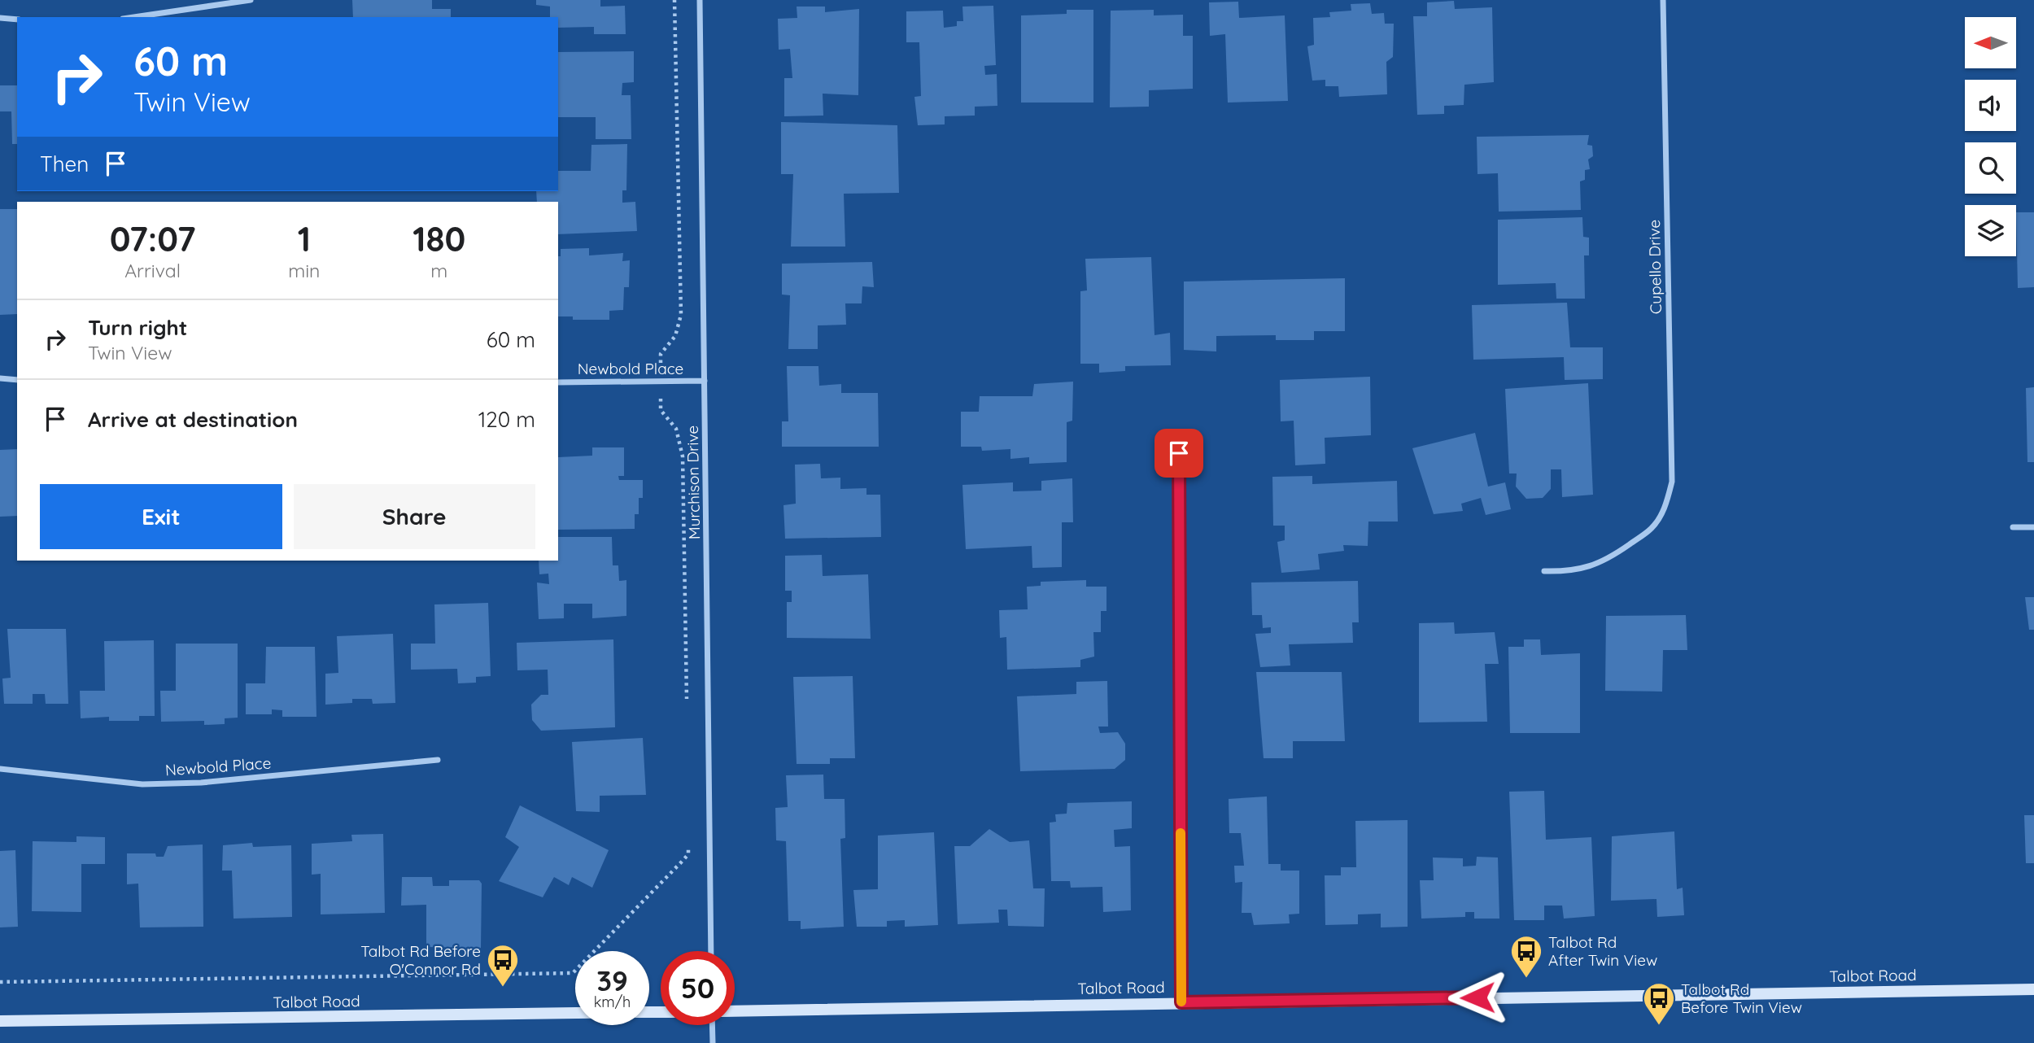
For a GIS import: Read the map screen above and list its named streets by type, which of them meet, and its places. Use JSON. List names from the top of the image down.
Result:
{
  "streets": {
    "main road": ["Talbot Road"],
    "street": ["Cupello Drive", "Newbold Place", "Murchison Drive"]
  },
  "crossings": [
    ["Newbold Place", "Murchison Drive"]
  ],
  "places": {
    "bus stop": ["Talbot Rd After Twin View", "Talbot Rd Before O'Connor Rd", "Talbot Rd Before Twin View"]
  },
  "north": "left",
  "page": {
    "turn": ["60 m", "Twin View"],
    "then": "Then",
    "eta": [
      "07:07",
      "Arrival",
      "1",
      "min",
      "180",
      "m"
    ],
    "list": [
      {
        "name": "Turn right",
        "note": "Twin View",
        "value": "60 m"
      },
      {
        "name": "Arrive at destination",
        "value": "120 m"
      }
    ],
    "buttons": ["Exit", "Share"],
    "speed": "39 km/h",
    "limit": "50"
  }
}
